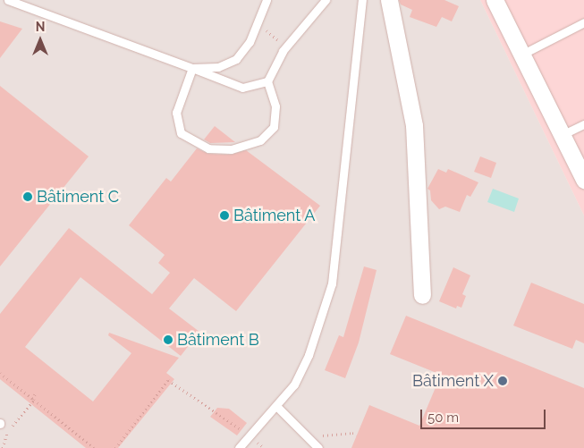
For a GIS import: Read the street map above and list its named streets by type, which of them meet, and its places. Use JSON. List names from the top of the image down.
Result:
{
  "places": [
    "Bâtiment C",
    "Bâtiment A",
    "Bâtiment B",
    "Bâtiment X"
  ],
  "scale_bar": "50 m",
  "north": "top"
}
